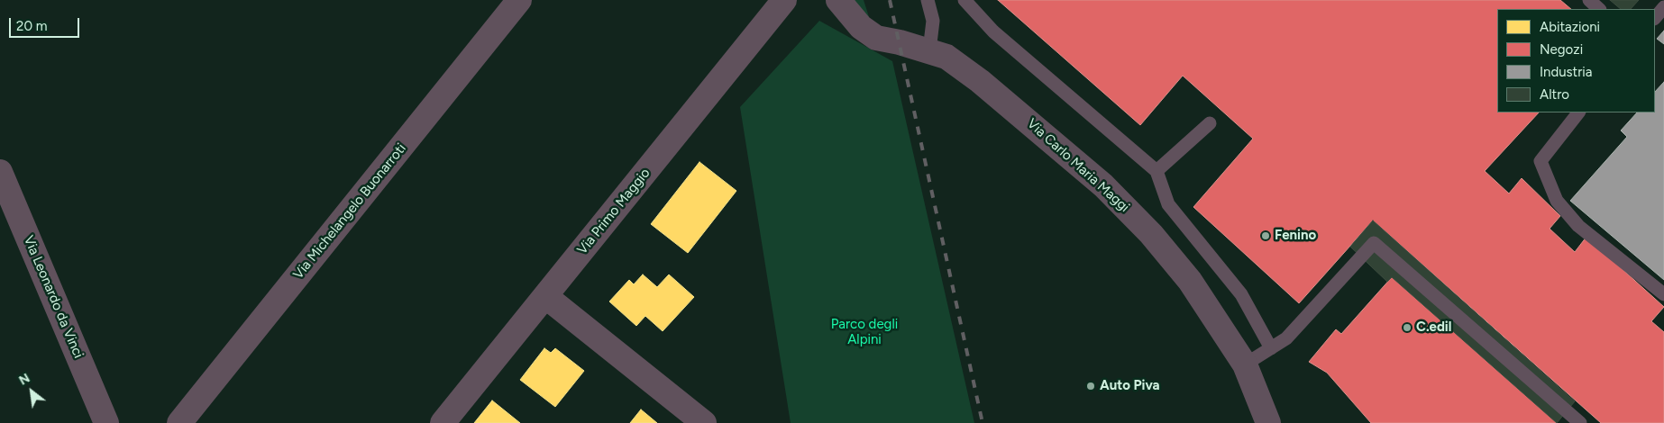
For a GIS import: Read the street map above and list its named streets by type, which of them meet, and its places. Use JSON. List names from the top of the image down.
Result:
{
  "streets": {
    "street": [
      "Via Carlo Maria Maggi",
      "Via Michelangelo Buonarroti",
      "Via Primo Maggio",
      "Via Leonardo da Vinci"
    ]
  },
  "parks": ["Parco degli Alpini"],
  "places": ["Fenino", "C.edil", "Auto Piva"],
  "legend": [
    "Abitazioni",
    "Negozi",
    "Industria",
    "Altro"
  ],
  "scale_bar": "20 m",
  "north": "top left"
}
